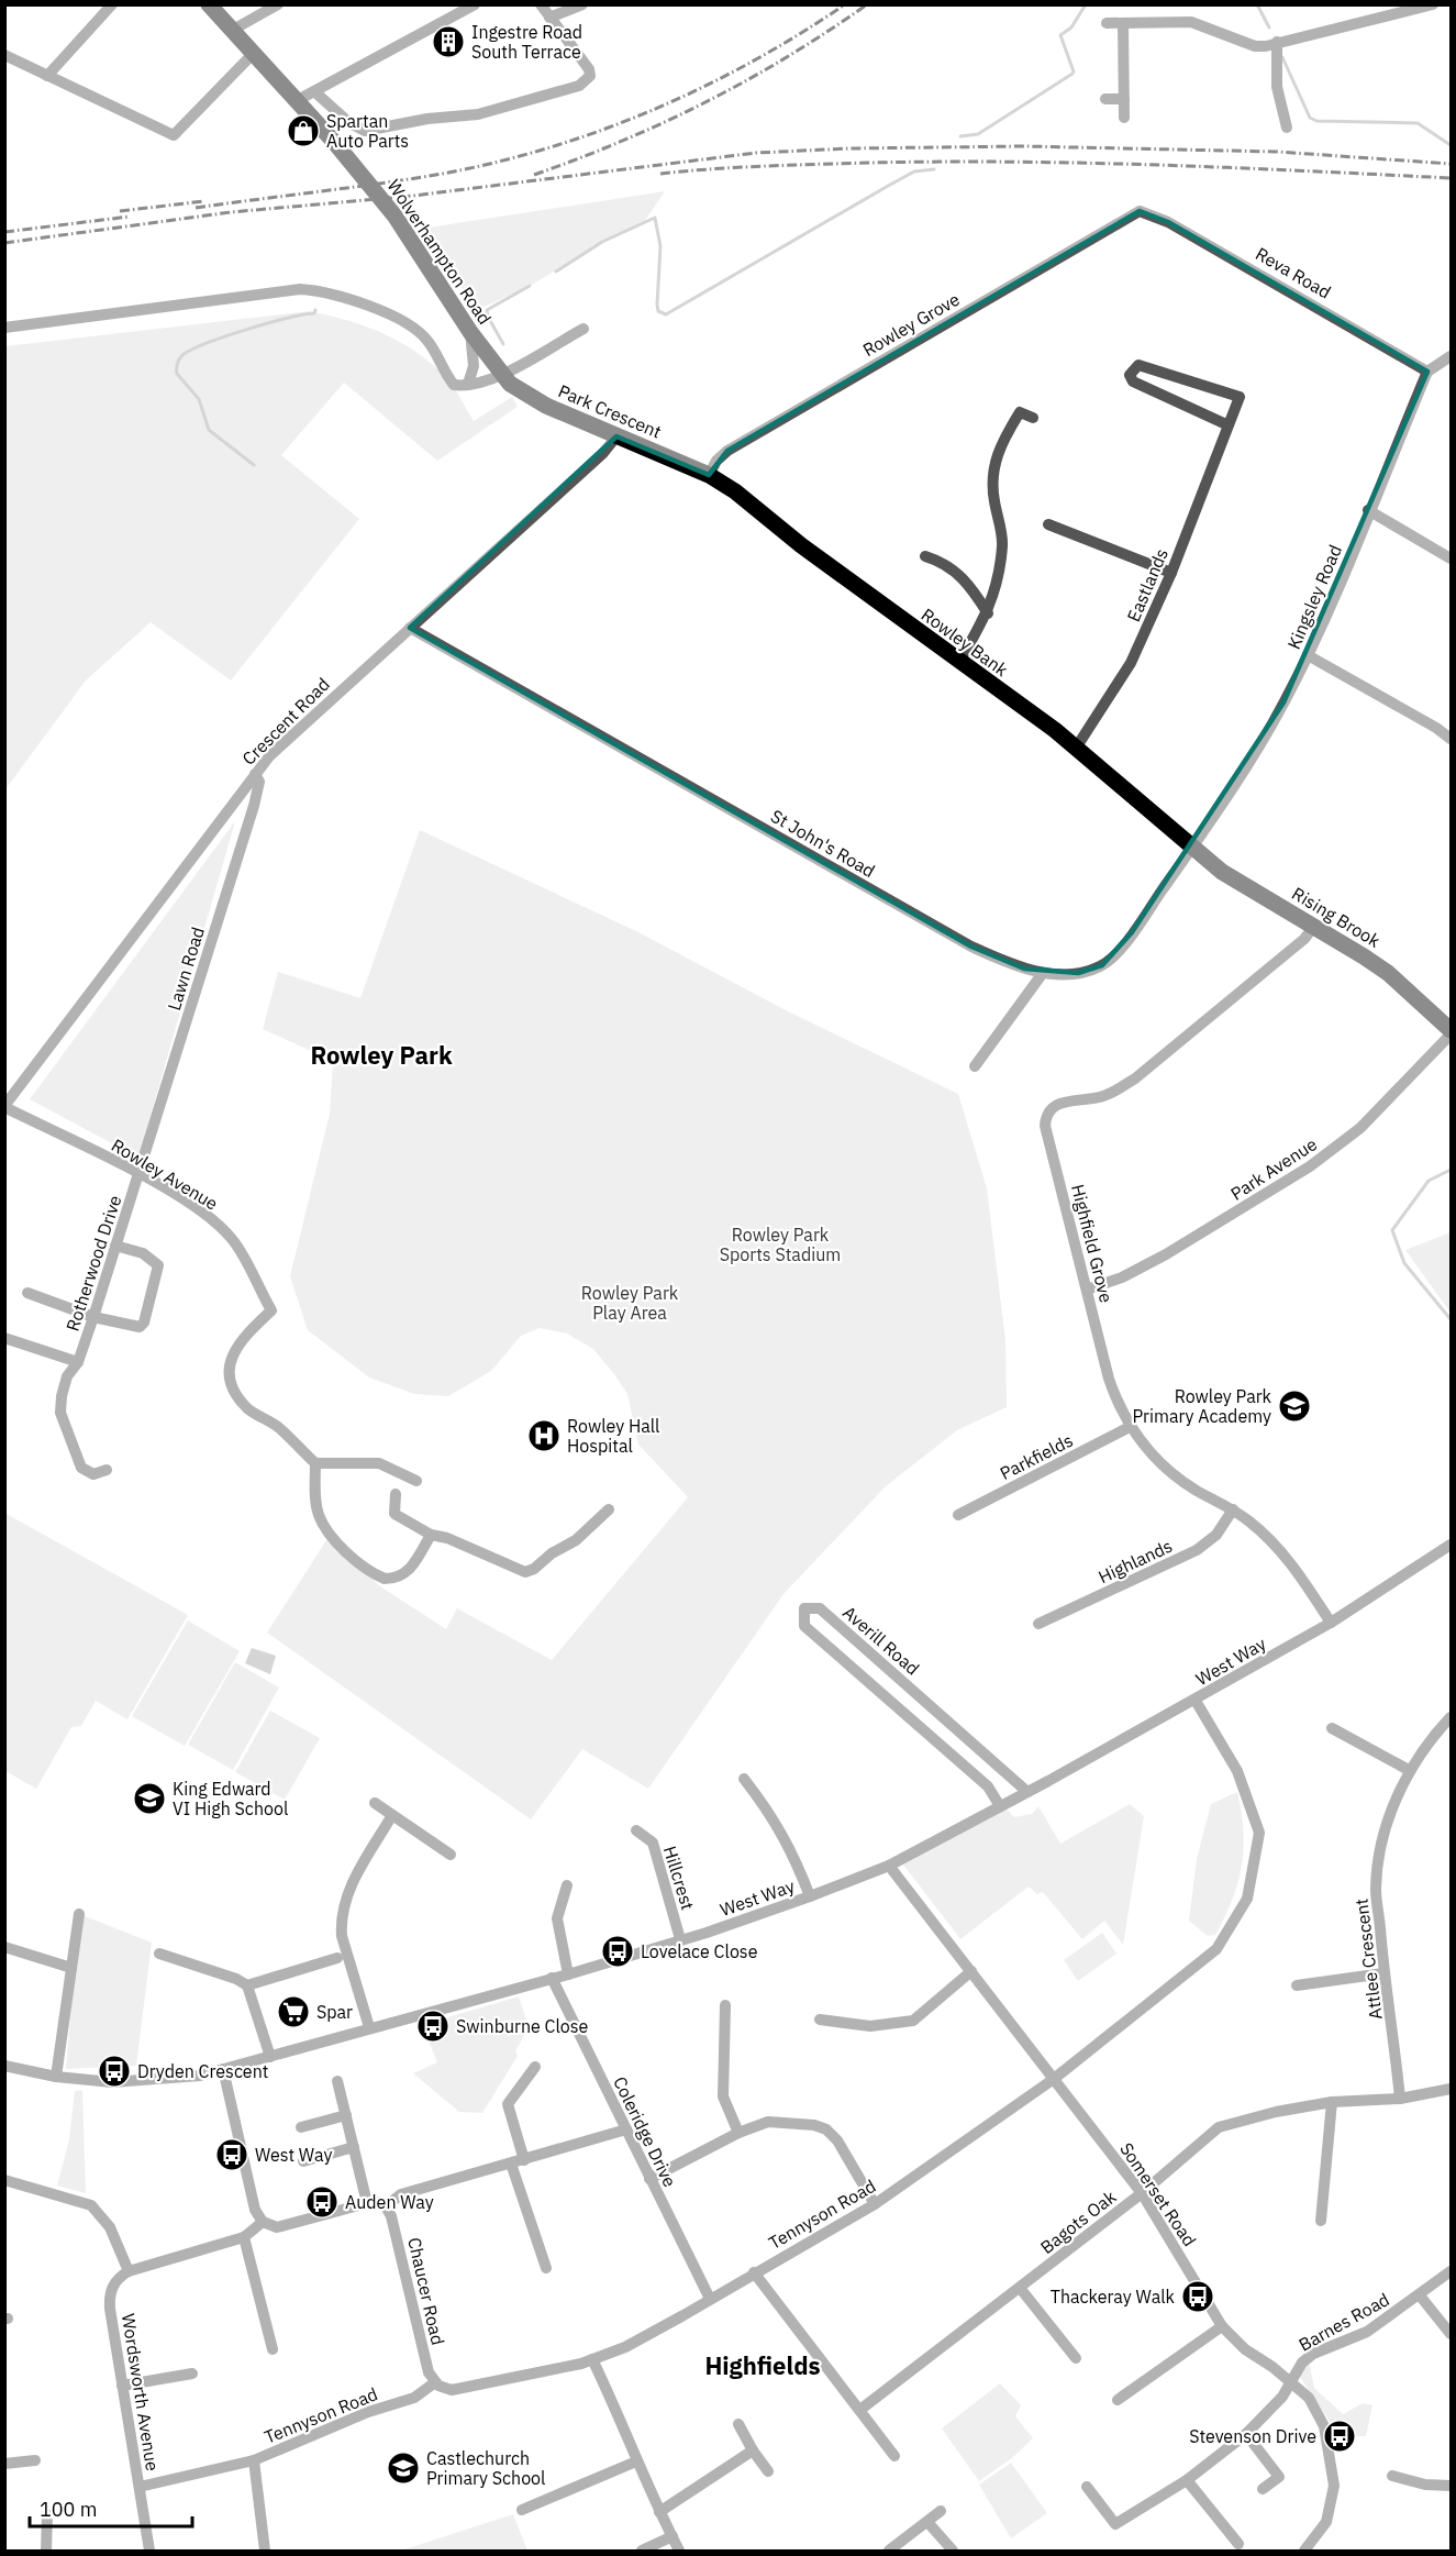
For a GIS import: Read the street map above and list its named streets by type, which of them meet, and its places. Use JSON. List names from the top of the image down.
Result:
{
  "streets": {
    "highway": [
      "Wolverhampton Road",
      "Park Crescent",
      "Rowley Bank",
      "Rising Brook"
    ],
    "street": [
      "Reva Road",
      "Rowley Grove",
      "Eastlands",
      "Kingsley Road",
      "Crescent Road",
      "St John's Road",
      "Lawn Road",
      "Park Avenue",
      "Rowley Avenue",
      "Highfield Grove",
      "Rotherwood Drive",
      "Parkfields",
      "Highlands",
      "Averill Road",
      "West Way",
      "Hillcrest",
      "Attlee Crescent",
      "Coleridge Drive",
      "Somerset Road",
      "Tennyson Road",
      "Bagots Oak",
      "Chaucer Road",
      "Barnes Road",
      "Wordsworth Avenue"
    ]
  },
  "crossings": [
    ["Wolverhampton Road", "Park Crescent"],
    ["Reva Road", "Rowley Grove"],
    ["Reva Road", "Kingsley Road"],
    ["Rowley Grove", "Park Crescent"],
    ["Rowley Grove", "Rowley Bank"],
    ["Park Crescent", "Rowley Bank"],
    ["Park Crescent", "Crescent Road"],
    ["Eastlands", "Rowley Bank"],
    ["Kingsley Road", "Rowley Bank"],
    ["Kingsley Road", "St John's Road"],
    ["Kingsley Road", "Rising Brook"],
    ["Rowley Bank", "St John's Road"],
    ["Rowley Bank", "Rising Brook"],
    ["Crescent Road", "St John's Road"],
    ["Crescent Road", "Lawn Road"],
    ["Crescent Road", "Rowley Avenue"],
    ["St John's Road", "Rising Brook"],
    ["Rising Brook", "Park Avenue"],
    ["Rising Brook", "Highfield Grove"],
    ["Lawn Road", "Rowley Avenue"],
    ["Lawn Road", "Rotherwood Drive"],
    ["Park Avenue", "Highfield Grove"],
    ["Rowley Avenue", "Rotherwood Drive"],
    ["Highfield Grove", "Parkfields"],
    ["Highfield Grove", "Highlands"],
    ["Highfield Grove", "West Way"],
    ["Averill Road", "West Way"],
    ["West Way", "Hillcrest"],
    ["West Way", "Coleridge Drive"],
    ["West Way", "Somerset Road"],
    ["West Way", "Tennyson Road"],
    ["Attlee Crescent", "Bagots Oak"],
    ["Coleridge Drive", "Tennyson Road"],
    ["Somerset Road", "Tennyson Road"],
    ["Somerset Road", "Bagots Oak"],
    ["Somerset Road", "Barnes Road"],
    ["Tennyson Road", "Chaucer Road"],
    ["Tennyson Road", "Wordsworth Avenue"]
  ],
  "districts": ["Rowley Park", "Highfields"],
  "parks": ["Rowley Park Sports Stadium", "Rowley Park Play Area"],
  "places": {
    "building": ["Ingestre Road South Terrace"],
    "shop": ["Spartan Auto Parts"],
    "school or university": ["Rowley Park Primary Academy", "King Edward VI High School", "Castlechurch Primary School"],
    "hospital": ["Rowley Hall Hospital"],
    "bus stop": [
      "Lovelace Close",
      "Swinburne Close",
      "Dryden Crescent",
      "West Way",
      "Auden Way",
      "Thackeray Walk",
      "Stevenson Drive"
    ],
    "supermarket": ["Spar"]
  },
  "scale_bar": "100 m"
}
